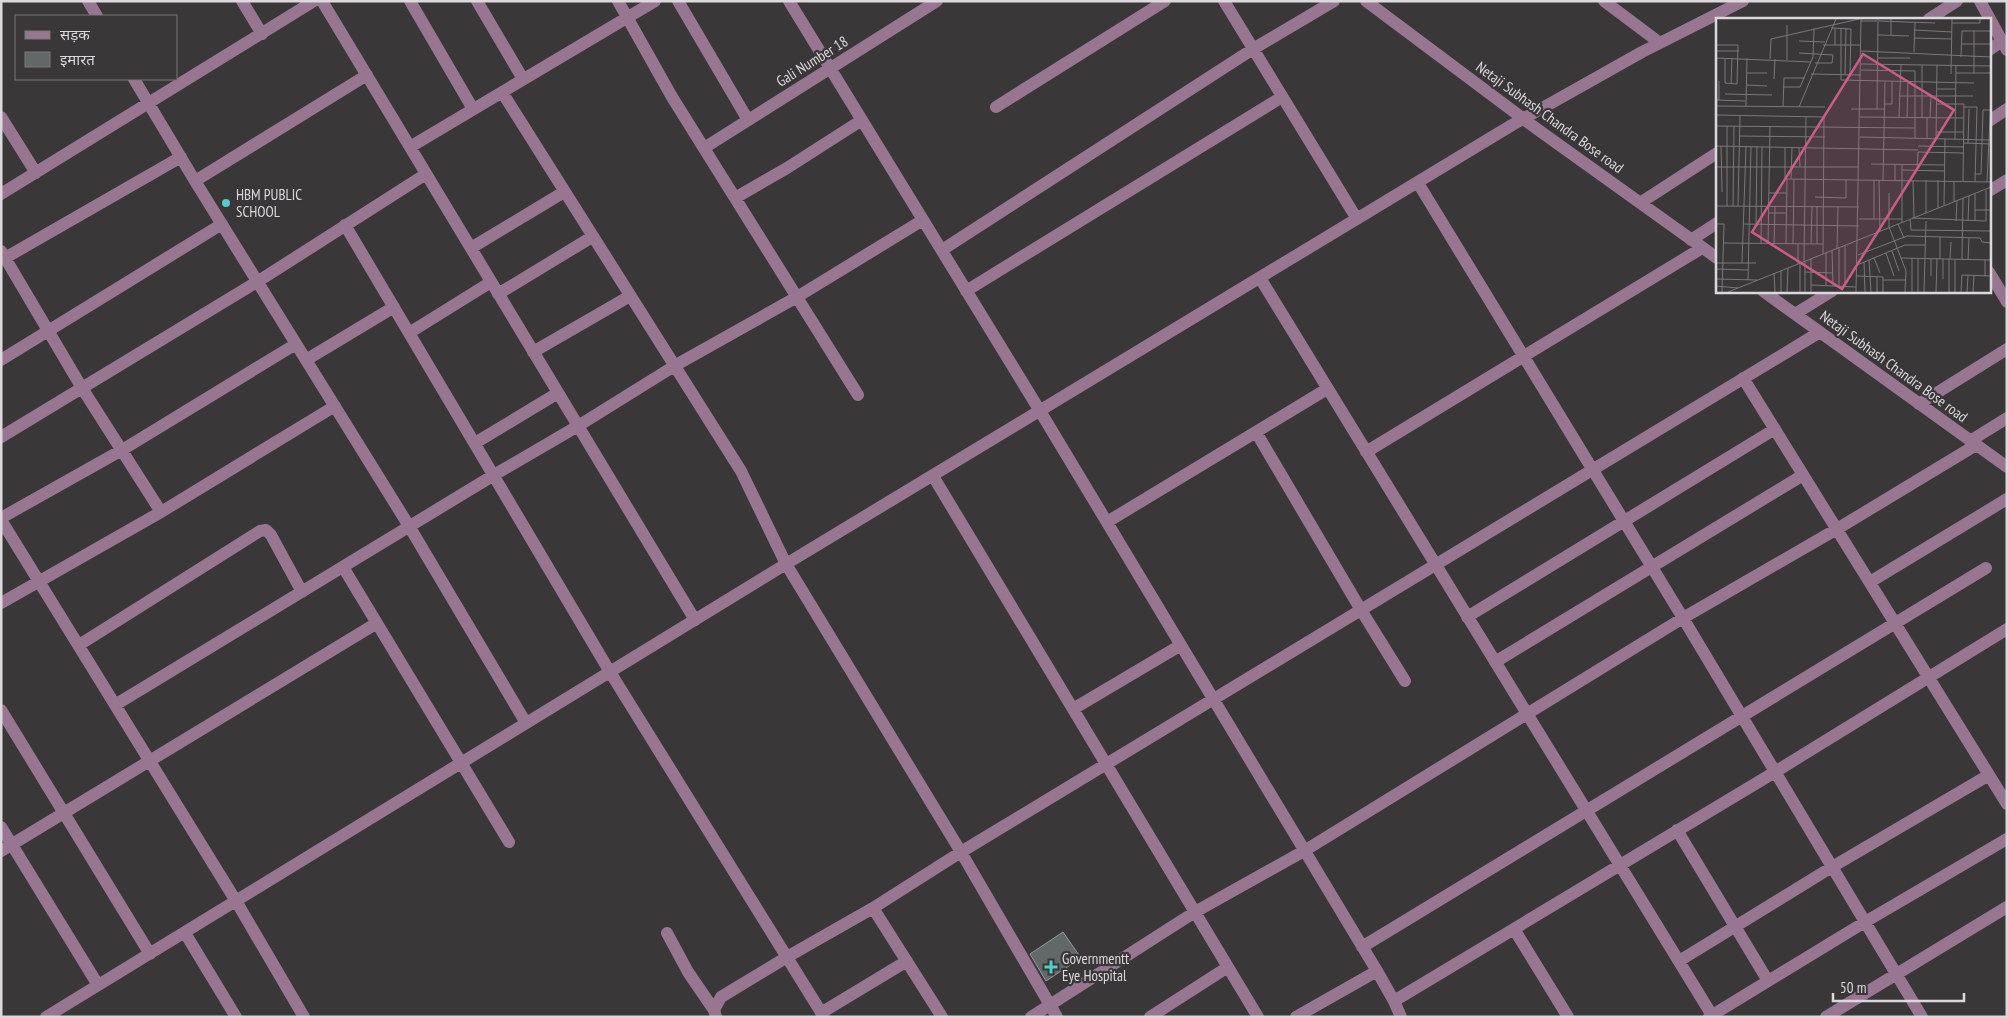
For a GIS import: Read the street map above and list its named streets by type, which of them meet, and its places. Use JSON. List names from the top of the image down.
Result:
{
  "streets": {
    "street": ["Gali Number 18", "Netaji Subhash Chandra Bose road"]
  },
  "places": {
    "other": ["HBM PUBLIC SCHOOL"],
    "health": ["Governmentt Eye Hospital"]
  },
  "legend": ["सड़क", "इमारत"],
  "scale_bar": "50 m"
}
